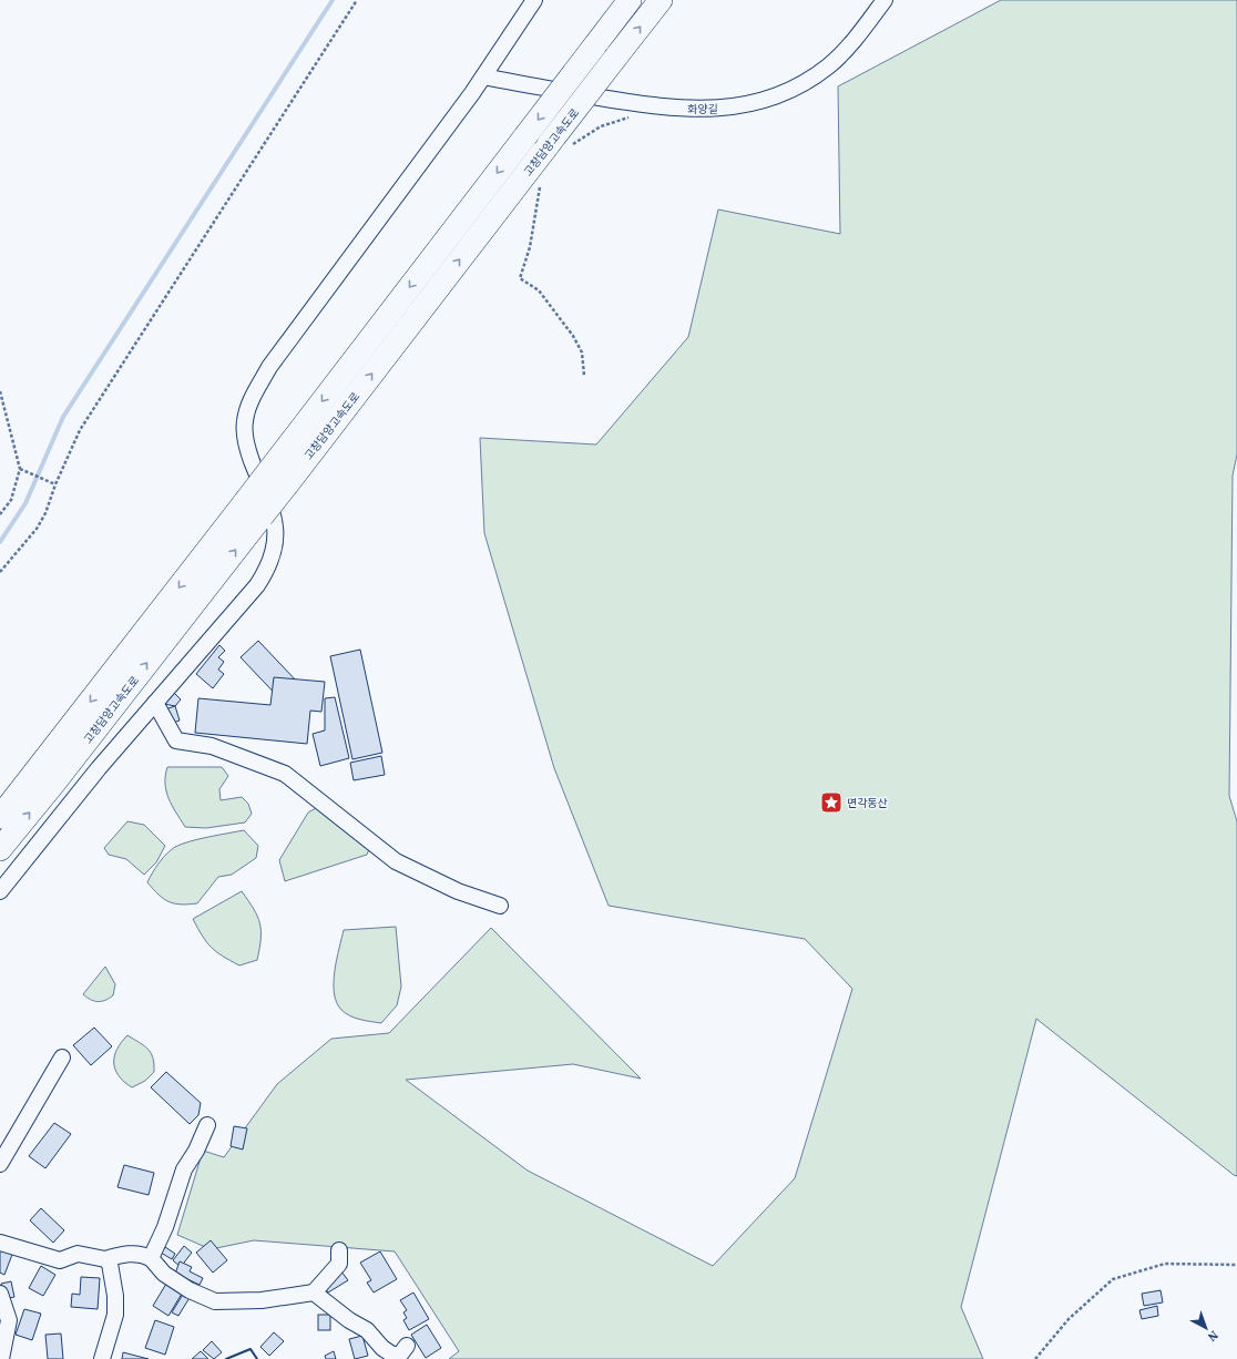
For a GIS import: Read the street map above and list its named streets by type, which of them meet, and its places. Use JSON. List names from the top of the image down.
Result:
{
  "streets": {
    "highway": ["고창담양고속도로"],
    "street": ["화양길"]
  },
  "places": {
    "place": ["면각동산"]
  },
  "north": "bottom right"
}
